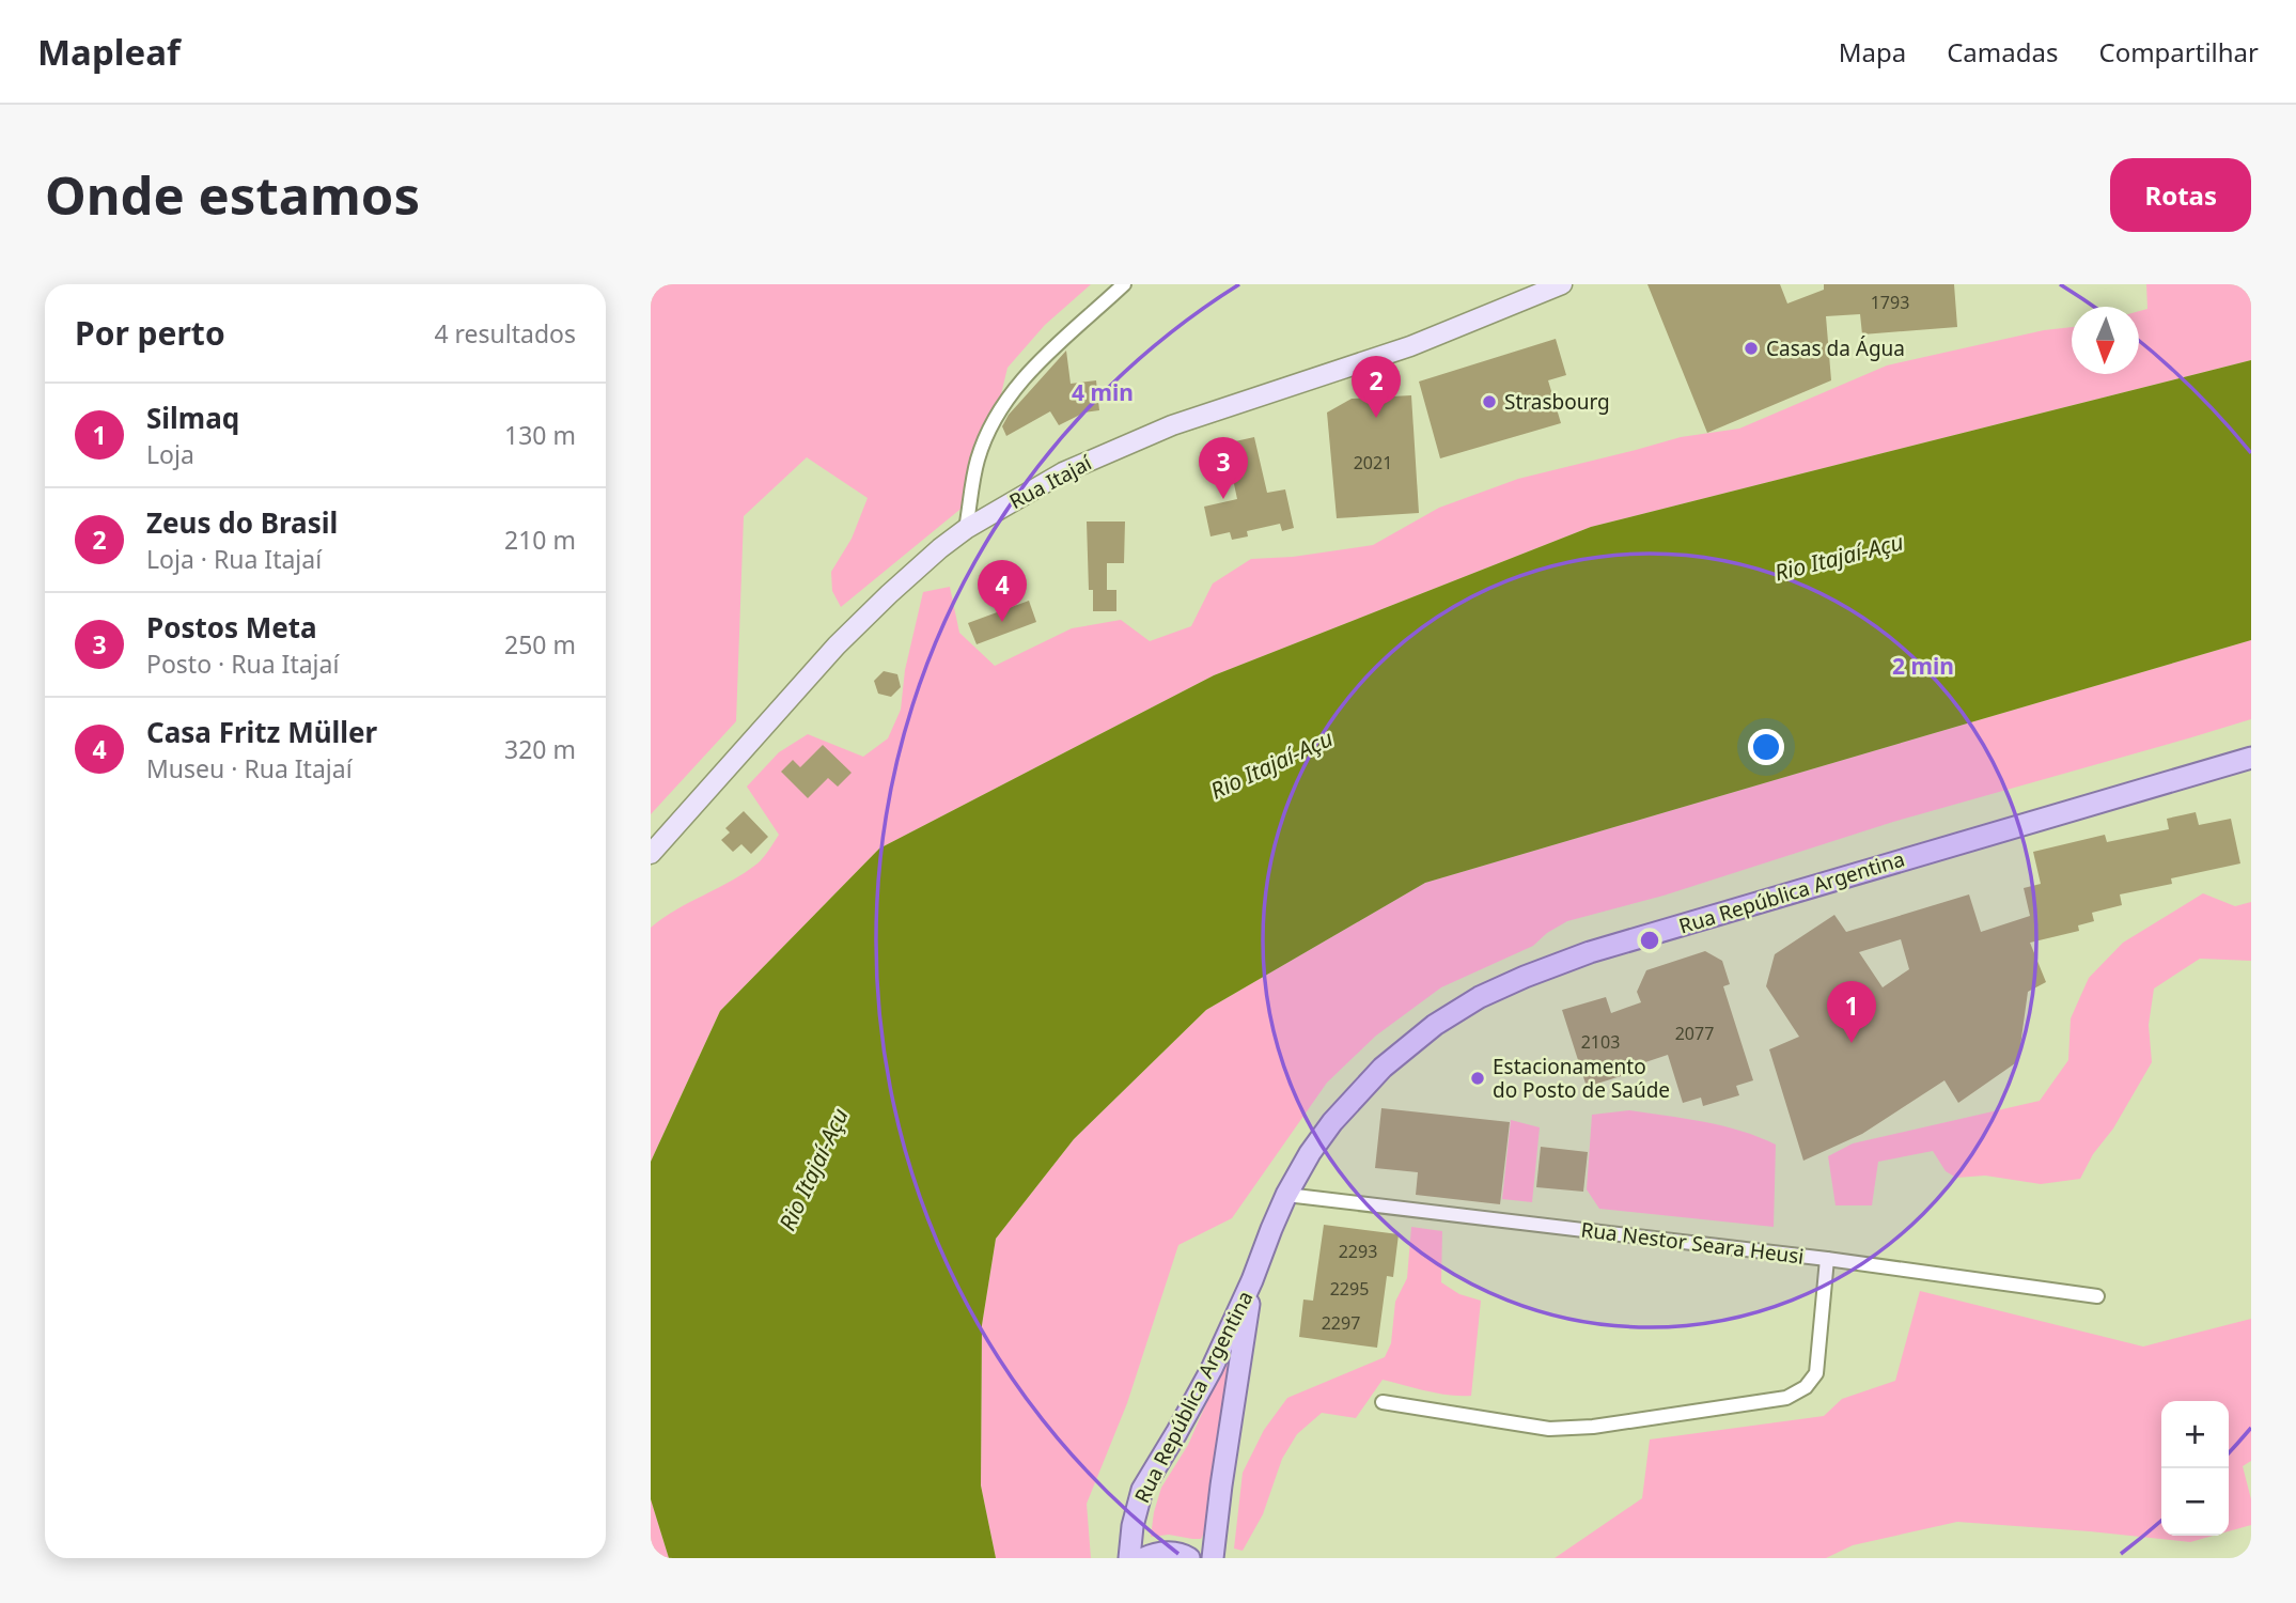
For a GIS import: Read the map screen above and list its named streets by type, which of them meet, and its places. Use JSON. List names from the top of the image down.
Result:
{
  "streets": {
    "main road": ["Rua Itajaí", "Rua República Argentina"],
    "street": ["Rua Nestor Seara Heusi"]
  },
  "crossings": [
    ["Rua República Argentina", "Rua Nestor Seara Heusi"]
  ],
  "water": ["Rio Itajaí-Açu"],
  "places": ["Casas da Água", "Strasbourg", "Estacionamento do Posto de Saúde"],
  "house_numbers": [
    "1793",
    "2021",
    "2077",
    "2103",
    "2293",
    "2295",
    "2297"
  ],
  "north": "bottom",
  "page": {
    "header": "Mapleaf",
    "nav": ["Mapa", "Camadas", "Compartilhar"],
    "buttons": "Rotas",
    "title": "Onde estamos",
    "heading": ["Por perto", "4 resultados"],
    "pins": [
      "2",
      "3",
      "4",
      "1"
    ],
    "list": [
      {
        "mark": "1",
        "name": "Silmaq",
        "note": "Loja",
        "value": "130 m"
      },
      {
        "mark": "2",
        "name": "Zeus do Brasil",
        "note": "Loja · Rua Itajaí",
        "value": "210 m"
      },
      {
        "mark": "3",
        "name": "Postos Meta",
        "note": "Posto · Rua Itajaí",
        "value": "250 m"
      },
      {
        "mark": "4",
        "name": "Casa Fritz Müller",
        "note": "Museu · Rua Itajaí",
        "value": "320 m"
      }
    ],
    "map_buttons": ["+", "−"]
  },
  "rings": ["4 min", "2 min"]
}
